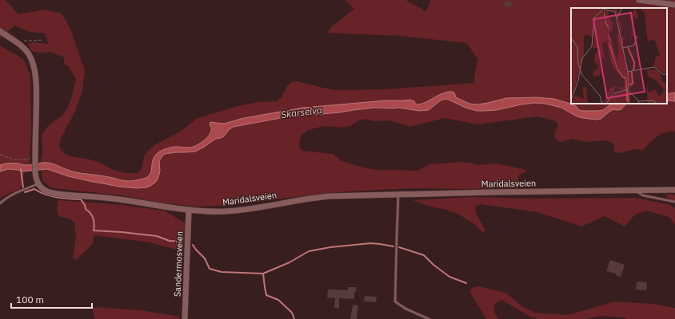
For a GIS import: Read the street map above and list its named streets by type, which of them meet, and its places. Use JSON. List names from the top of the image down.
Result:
{
  "streets": {
    "street": ["Maridalsveien", "Sandermosveien"]
  },
  "crossings": [
    ["Maridalsveien", "Sandermosveien"]
  ],
  "water": ["Skarselva"],
  "scale_bar": "100 m"
}
